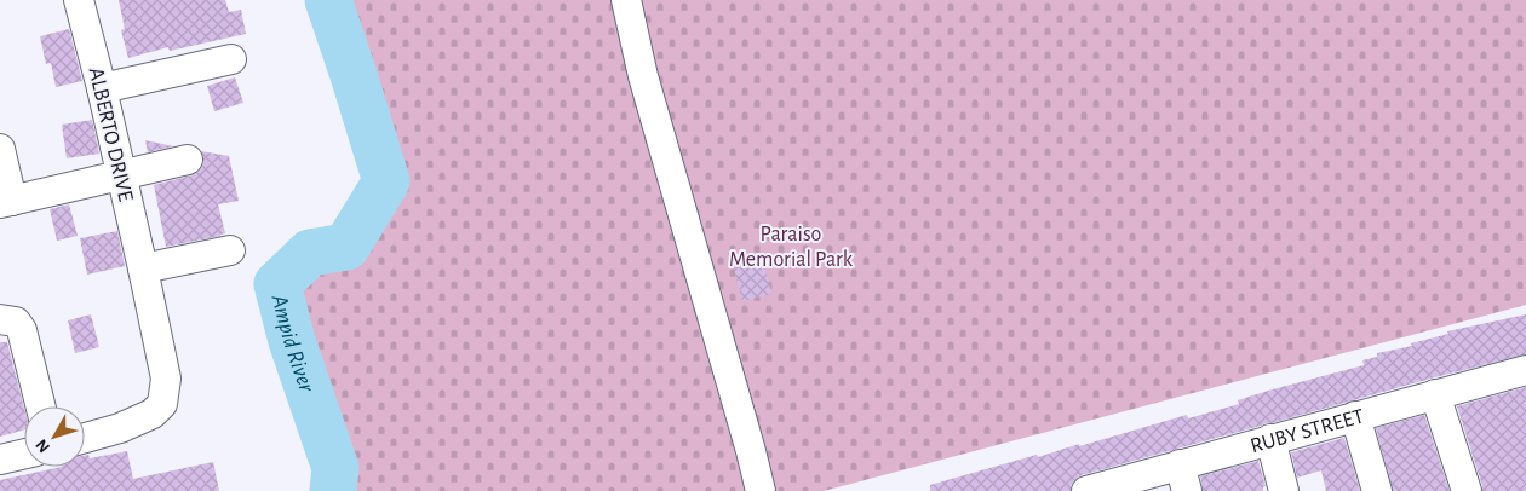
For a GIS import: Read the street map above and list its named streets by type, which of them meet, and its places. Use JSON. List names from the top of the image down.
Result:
{
  "streets": {
    "street": ["ALBERTO DRIVE", "RUBY STREET"]
  },
  "water": ["Ampid River"],
  "parks": ["Paraiso Memorial Park"],
  "north": "bottom left"
}
